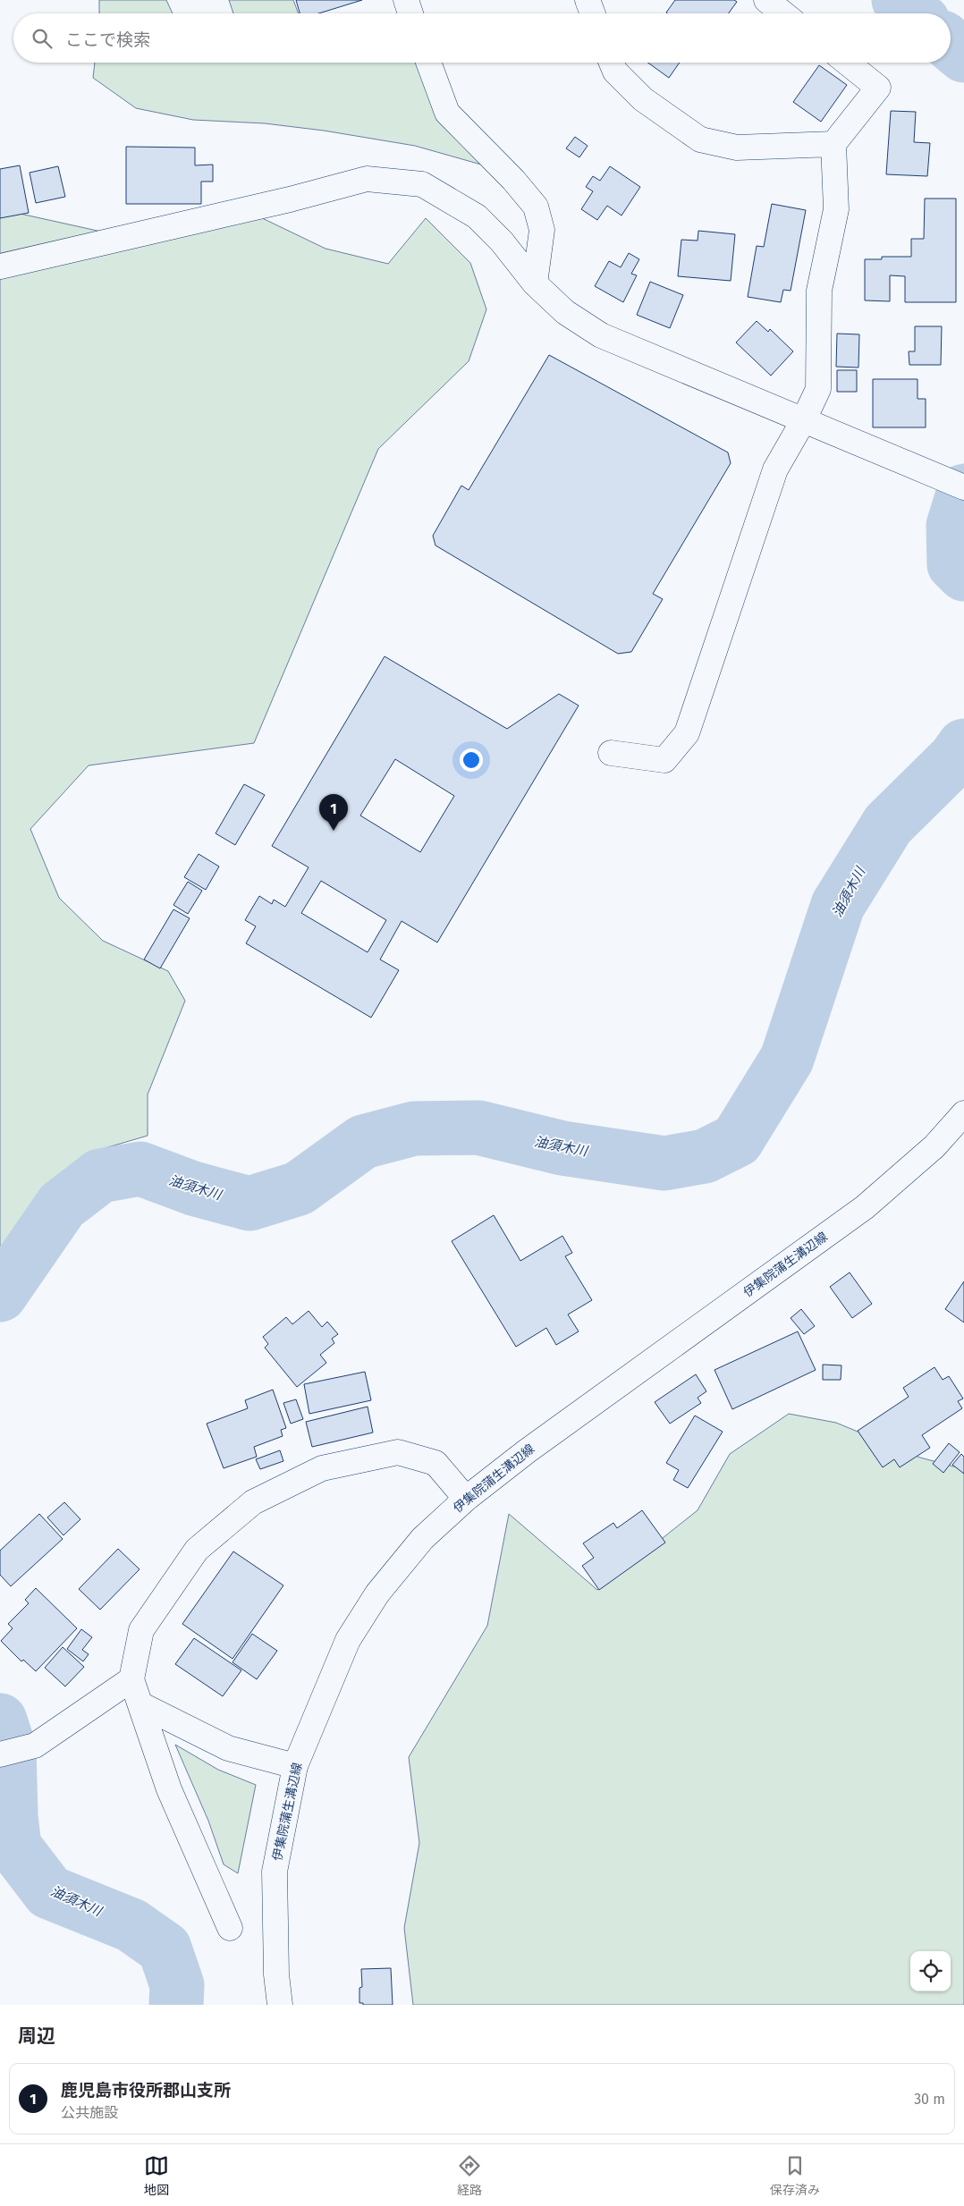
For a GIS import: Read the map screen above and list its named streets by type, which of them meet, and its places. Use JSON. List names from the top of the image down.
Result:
{
  "streets": {
    "street": ["伊集院蒲生溝辺線"]
  },
  "water": ["油須木川"],
  "page": {
    "search": "ここで検索",
    "pins": "1",
    "heading": "周辺",
    "list": [
      {
        "mark": "1",
        "name": "鹿児島市役所郡山支所",
        "note": "公共施設",
        "value": "30 m"
      }
    ],
    "nav": ["地図", "経路", "保存済み"]
  }
}
